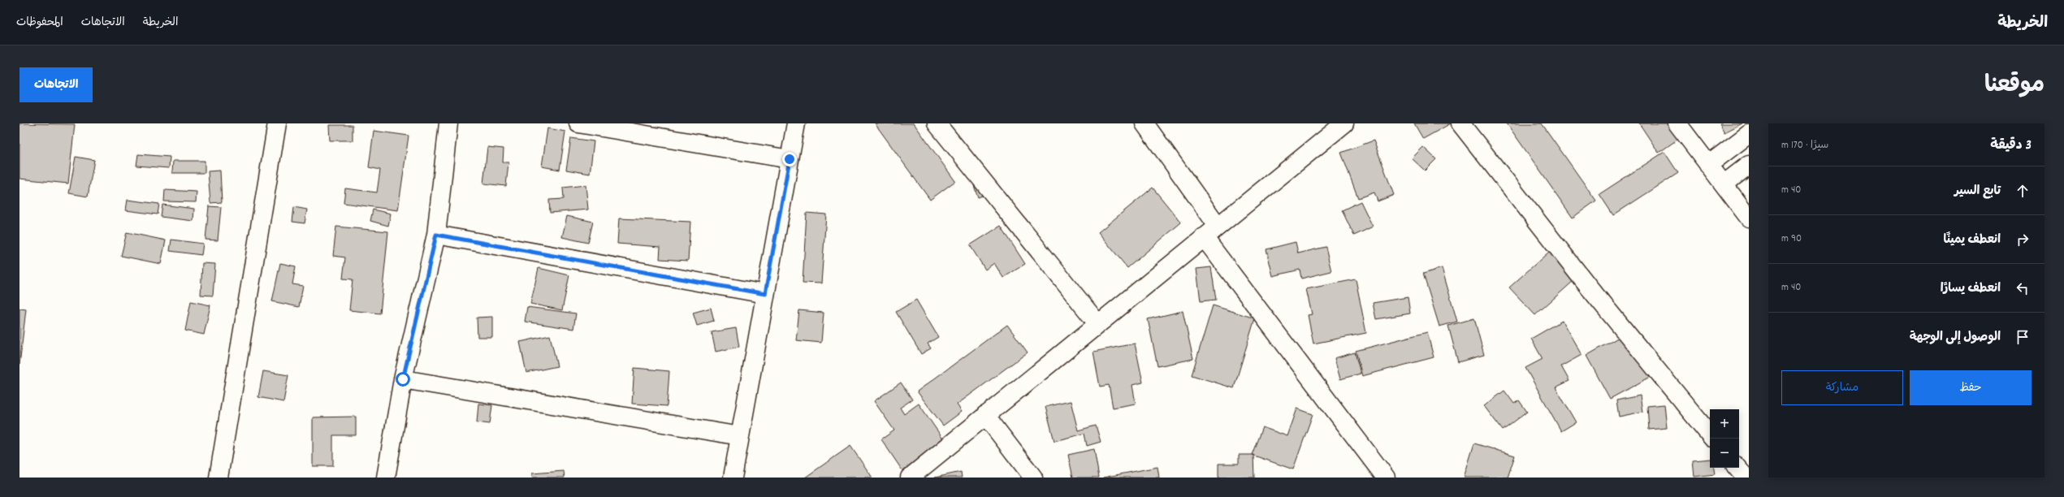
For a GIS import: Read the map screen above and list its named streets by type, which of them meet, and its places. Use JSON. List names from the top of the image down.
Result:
{
  "page": {
    "header": "الخريطة",
    "nav": ["الخريطة", "الاتجاهات", "المحفوظات"],
    "title": "موقعنا",
    "buttons": [
      "الاتجاهات",
      ["حفظ", "مشاركة"]
    ],
    "heading": ["3 دقيقة", "سيرًا · 170 m"],
    "list": [
      ["تابع السير", "40 m"],
      ["انعطف يمينًا", "90 m"],
      ["انعطف يسارًا", "40 m"],
      "الوصول إلى الوجهة"
    ],
    "map_buttons": ["+", "−"]
  }
}
